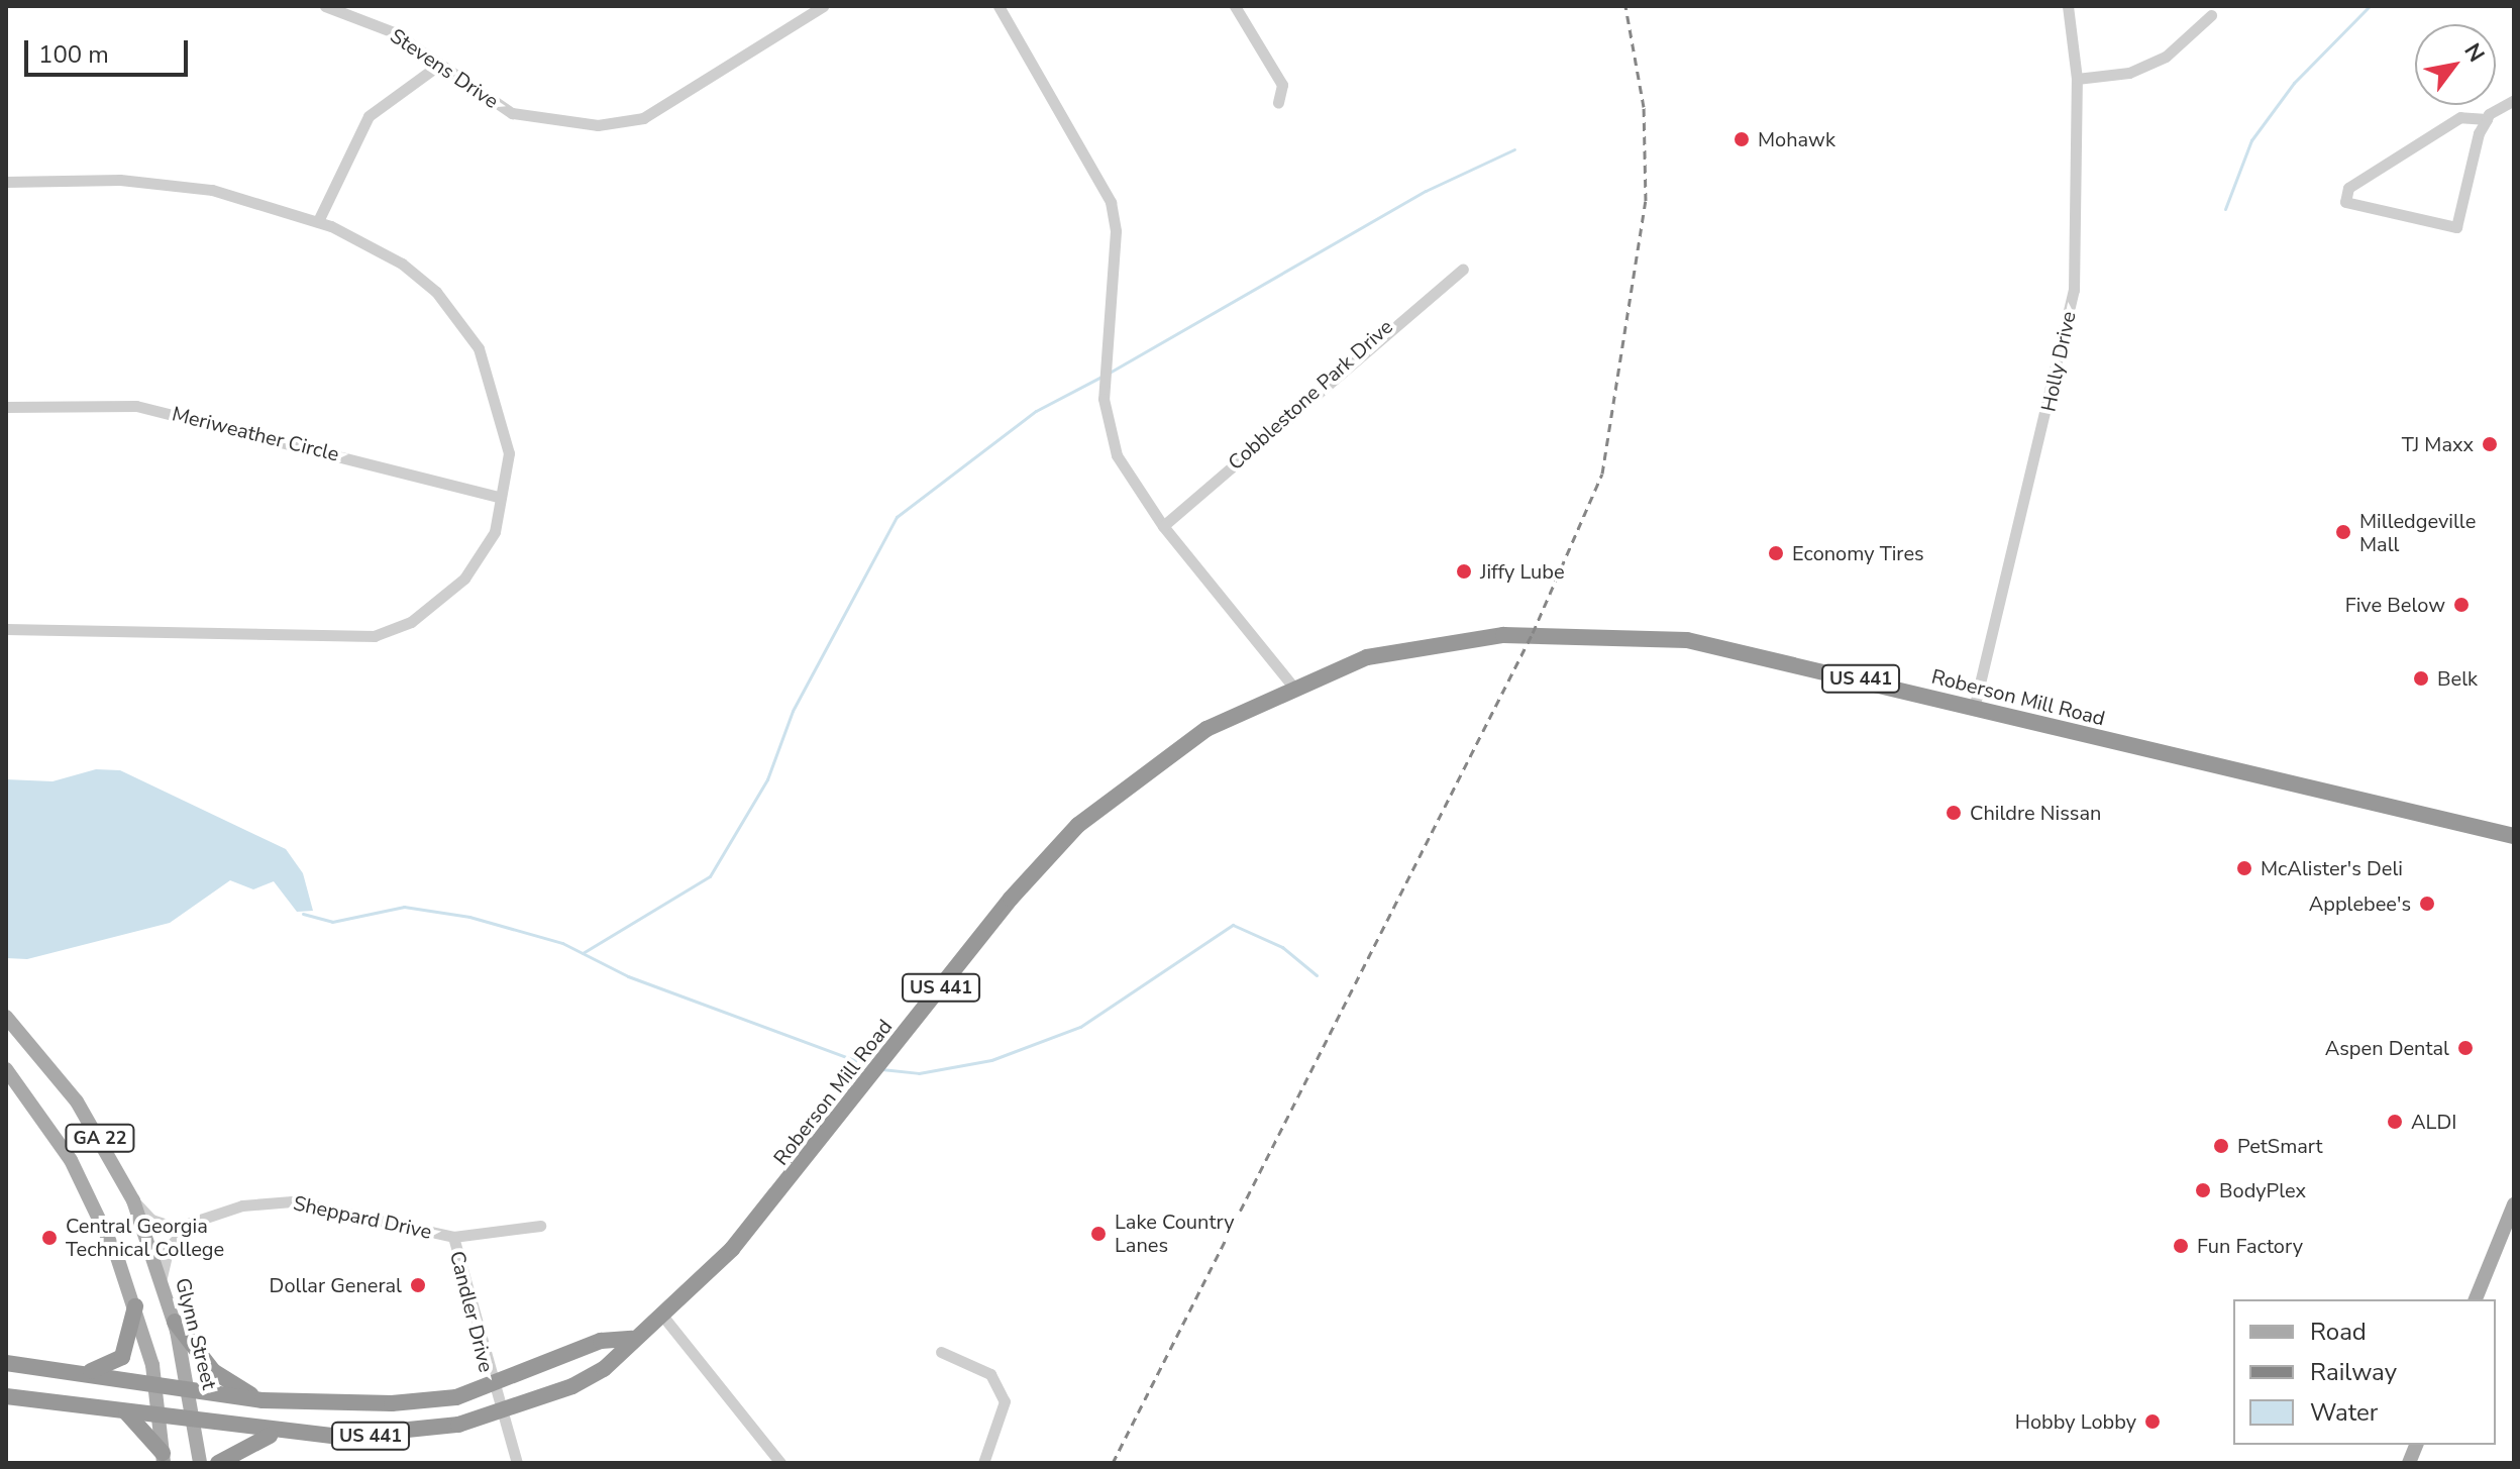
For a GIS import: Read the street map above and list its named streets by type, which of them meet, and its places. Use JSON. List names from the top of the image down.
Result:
{
  "streets": {
    "highway": ["US 441", "Roberson Mill Road"],
    "main road": ["GA 22", "Glynn Street"],
    "street": [
      "Stevens Drive",
      "Holly Drive",
      "Cobblestone Park Drive",
      "Meriweather Circle",
      "Sheppard Drive",
      "Candler Drive"
    ]
  },
  "crossings": [
    ["Holly Drive", "Roberson Mill Road"],
    ["US 441", "Roberson Mill Road"],
    ["US 441", "GA 22"],
    ["Roberson Mill Road", "GA 22"],
    ["Roberson Mill Road", "Candler Drive"],
    ["Roberson Mill Road", "Glynn Street"],
    ["Sheppard Drive", "Candler Drive"]
  ],
  "places": [
    "Mohawk",
    "TJ Maxx",
    "Milledgeville Mall",
    "Economy Tires",
    "Jiffy Lube",
    "Five Below",
    "Belk",
    "Childre Nissan",
    "McAlister's Deli",
    "Applebee's",
    "Aspen Dental",
    "ALDI",
    "PetSmart",
    "BodyPlex",
    "Lake Country Lanes",
    "Central Georgia Technical College",
    "Fun Factory",
    "Dollar General",
    "Hobby Lobby"
  ],
  "legend": ["Road", "Railway", "Water"],
  "scale_bar": "100 m",
  "north": "top right"
}
